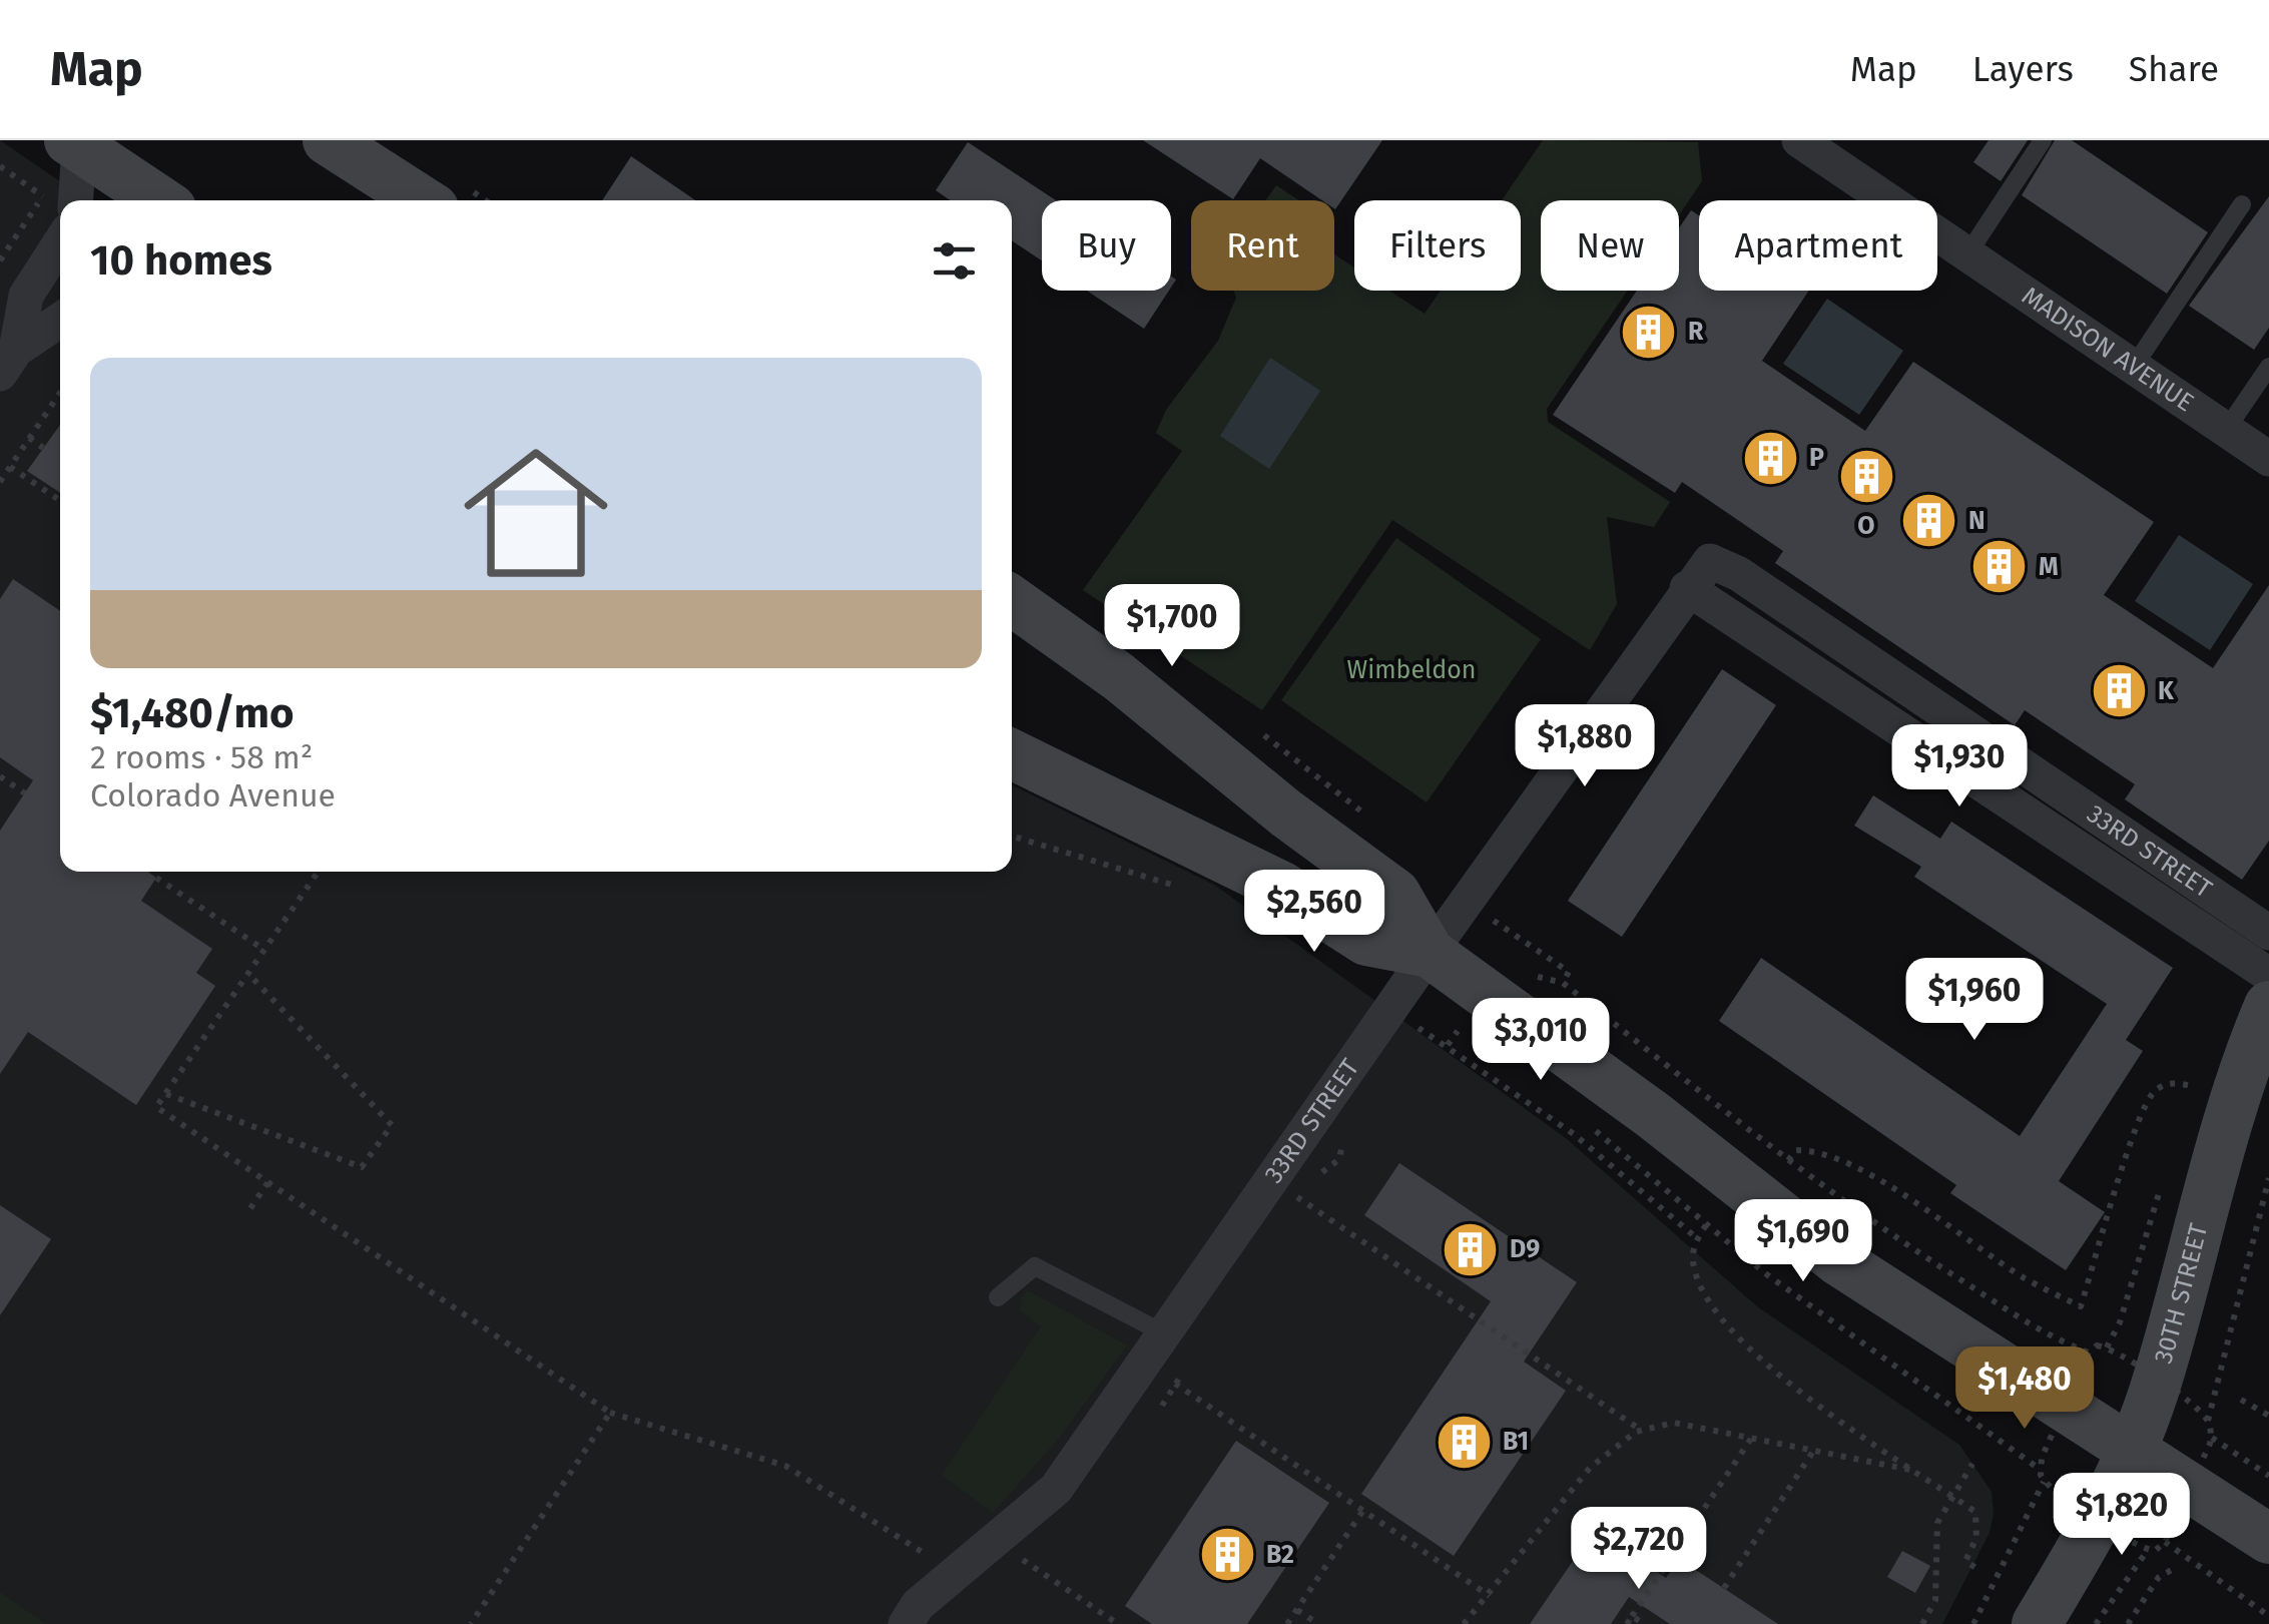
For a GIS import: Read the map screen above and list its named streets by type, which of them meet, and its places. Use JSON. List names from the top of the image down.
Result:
{
  "streets": {
    "main road": ["30TH STREET"],
    "street": ["MADISON AVENUE", "33RD STREET"]
  },
  "parks": ["Wimbeldon"],
  "places": {
    "building": [
      "R",
      "P",
      "O",
      "N",
      "M",
      "K",
      "D9",
      "B1",
      "B2"
    ]
  },
  "page": {
    "header": "Map",
    "nav": ["Map", "Layers", "Share"],
    "chip": [
      "Buy",
      "Rent",
      "Filters",
      "New",
      "Apartment"
    ],
    "heading": "10 homes",
    "list": [
      {
        "name": "$1,480/mo",
        "note": "2 rooms · 58 m² · Colorado Avenue"
      }
    ],
    "price": [
      "$1,700",
      "$1,880",
      "$1,930",
      "$2,560",
      "$1,960",
      "$3,010",
      "$1,690",
      "$1,480",
      "$1,820",
      "$2,720"
    ]
  }
}
